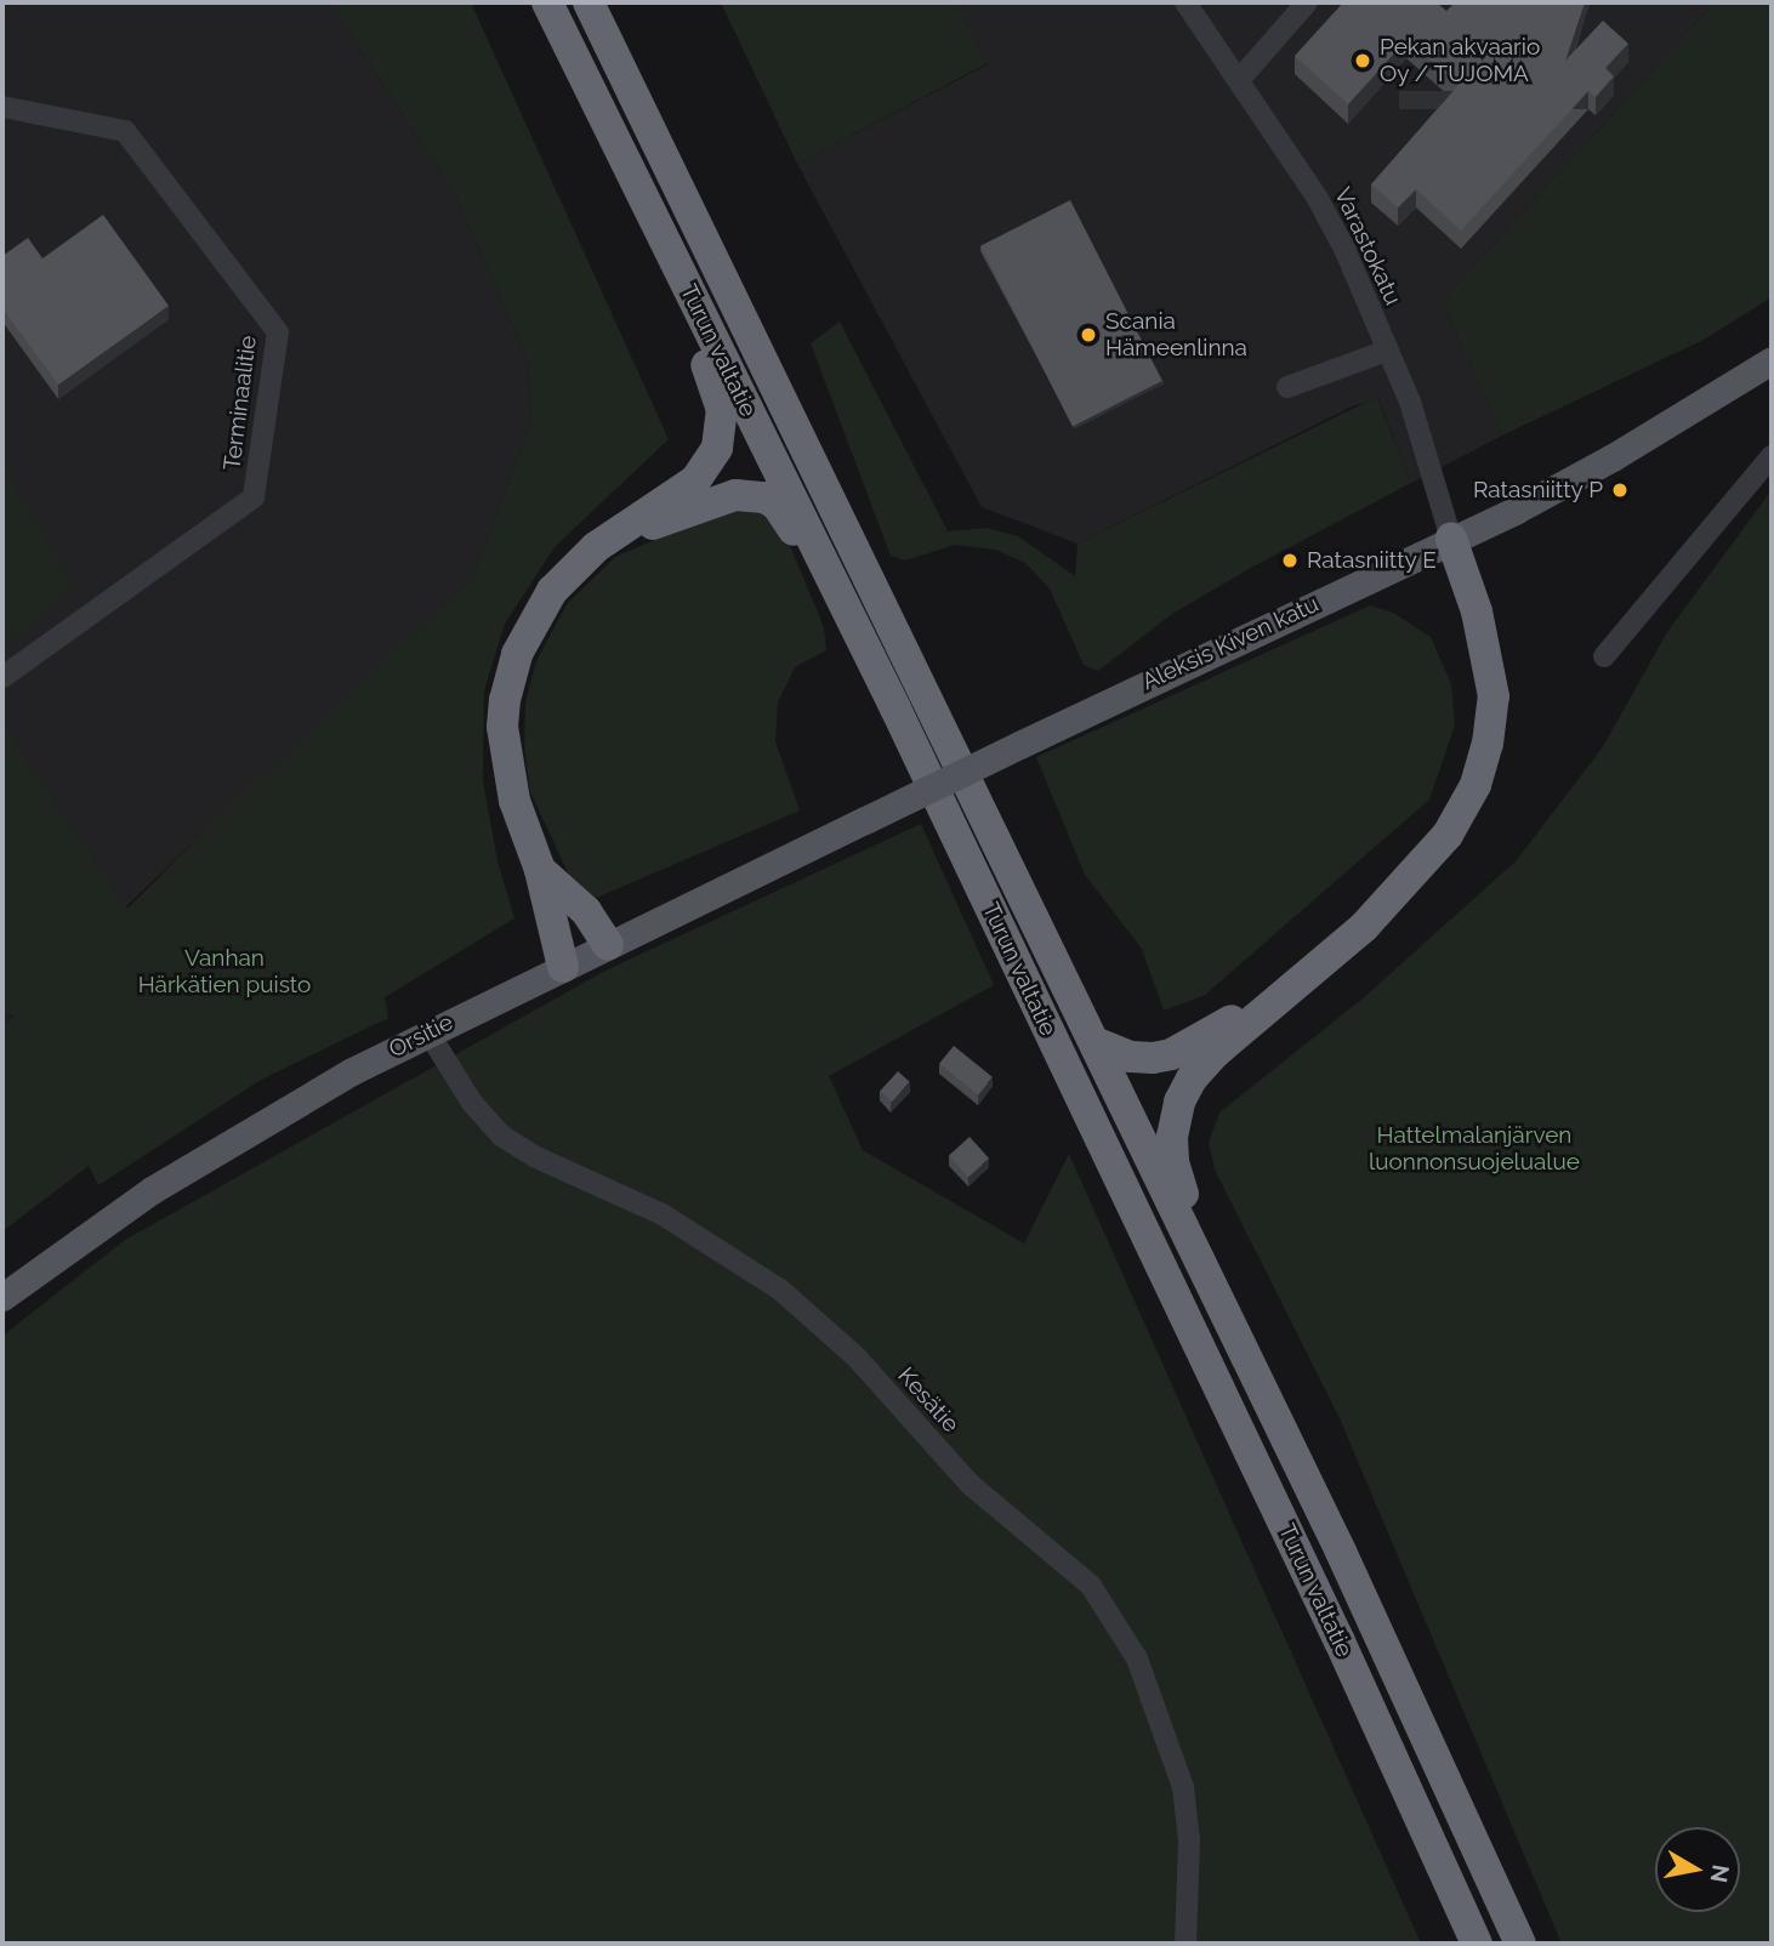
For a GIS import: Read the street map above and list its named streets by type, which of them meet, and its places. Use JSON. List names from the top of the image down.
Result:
{
  "streets": {
    "highway": ["Turun valtatie"],
    "main road": ["Aleksis Kiven katu", "Orsitie"],
    "street": ["Varastokatu", "Terminaalitie", "Kesätie"]
  },
  "crossings": [
    ["Varastokatu", "Aleksis Kiven katu"],
    ["Aleksis Kiven katu", "Orsitie"],
    ["Orsitie", "Kesätie"]
  ],
  "parks": ["Vanhan Härkätien puisto", "Hattelmalanjärven luonnonsuojelualue"],
  "places": [
    "Pekan akvaario Oy / TUJOMA",
    "Scania Hämeenlinna",
    "Ratasniitty P",
    "Ratasniitty E"
  ],
  "north": "right"
}
